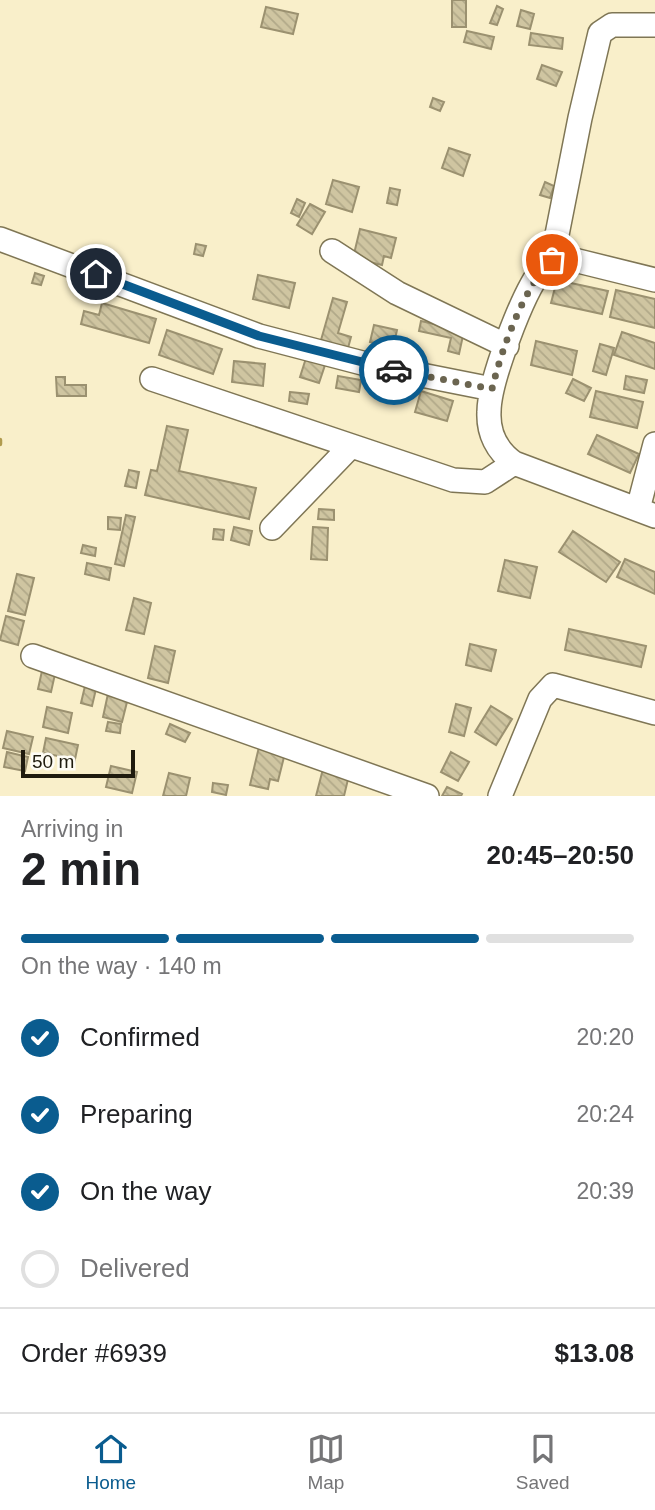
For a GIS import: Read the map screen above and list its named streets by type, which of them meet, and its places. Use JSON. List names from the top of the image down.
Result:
{
  "scale_bar": "50 m",
  "page": {
    "scale": "50 m",
    "heading": ["2 min", "Arriving in", "20:45–20:50"],
    "panel": ["Order #6939", "$13.08"],
    "bar": "On the way · 140 m",
    "list": [
      ["Confirmed", "20:20"],
      ["Preparing", "20:24"],
      ["On the way", "20:39"],
      "Delivered"
    ],
    "tabs": ["Home", "Map", "Saved"]
  }
}
